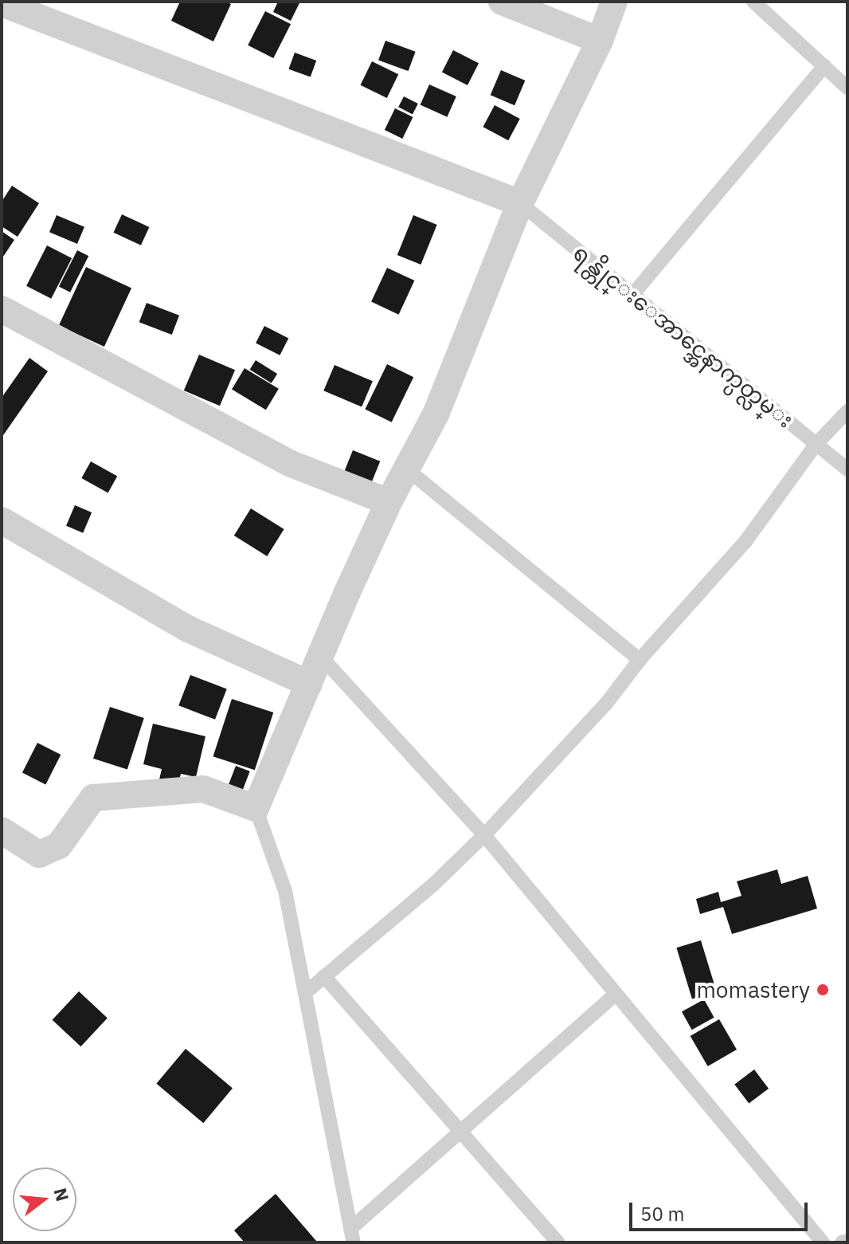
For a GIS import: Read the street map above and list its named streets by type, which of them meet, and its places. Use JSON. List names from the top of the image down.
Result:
{
  "streets": {
    "lane": ["ရန္တိုင္းေအာင္အေနာက္ပတ္လမ္း"]
  },
  "places": ["momastery"],
  "scale_bar": "50 m",
  "north": "right"
}
